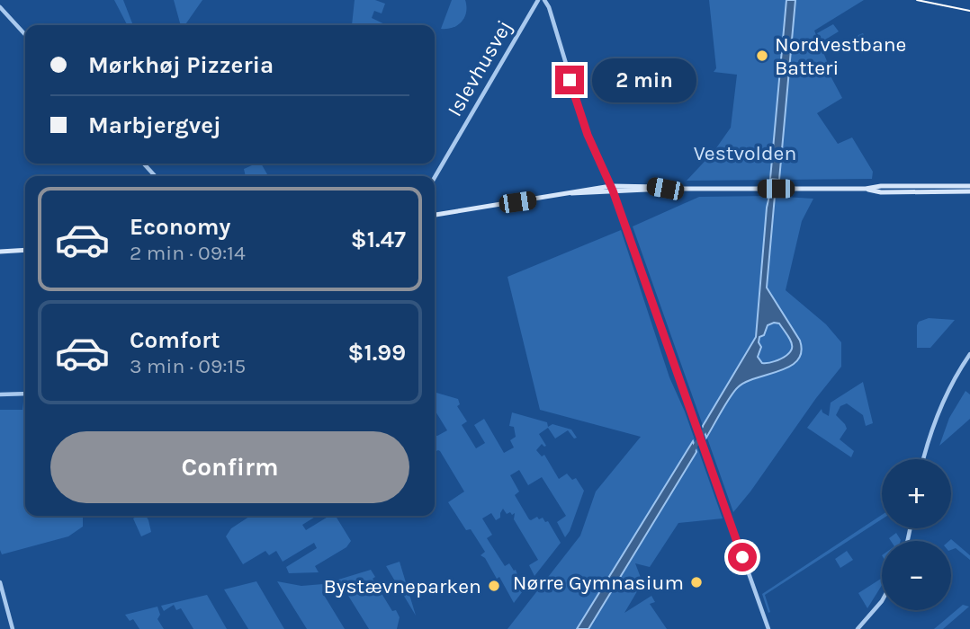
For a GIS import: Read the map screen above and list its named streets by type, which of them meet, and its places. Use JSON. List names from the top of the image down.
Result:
{
  "streets": {
    "street": ["Islevhusvej"]
  },
  "parks": ["Vestvolden"],
  "places": ["Nordvestbane Batteri", "Nørre Gymnasium", "Bystævneparken"],
  "page": {
    "banner": ["Mørkhøj Pizzeria", "Marbjergvej"],
    "bubble": "2 min",
    "list": [
      {
        "name": "Economy",
        "note": "2 min · 09:14",
        "value": "$1.47"
      },
      {
        "name": "Comfort",
        "note": "3 min · 09:15",
        "value": "$1.99"
      }
    ],
    "buttons": "Confirm",
    "map_buttons": ["+", "−"]
  }
}
